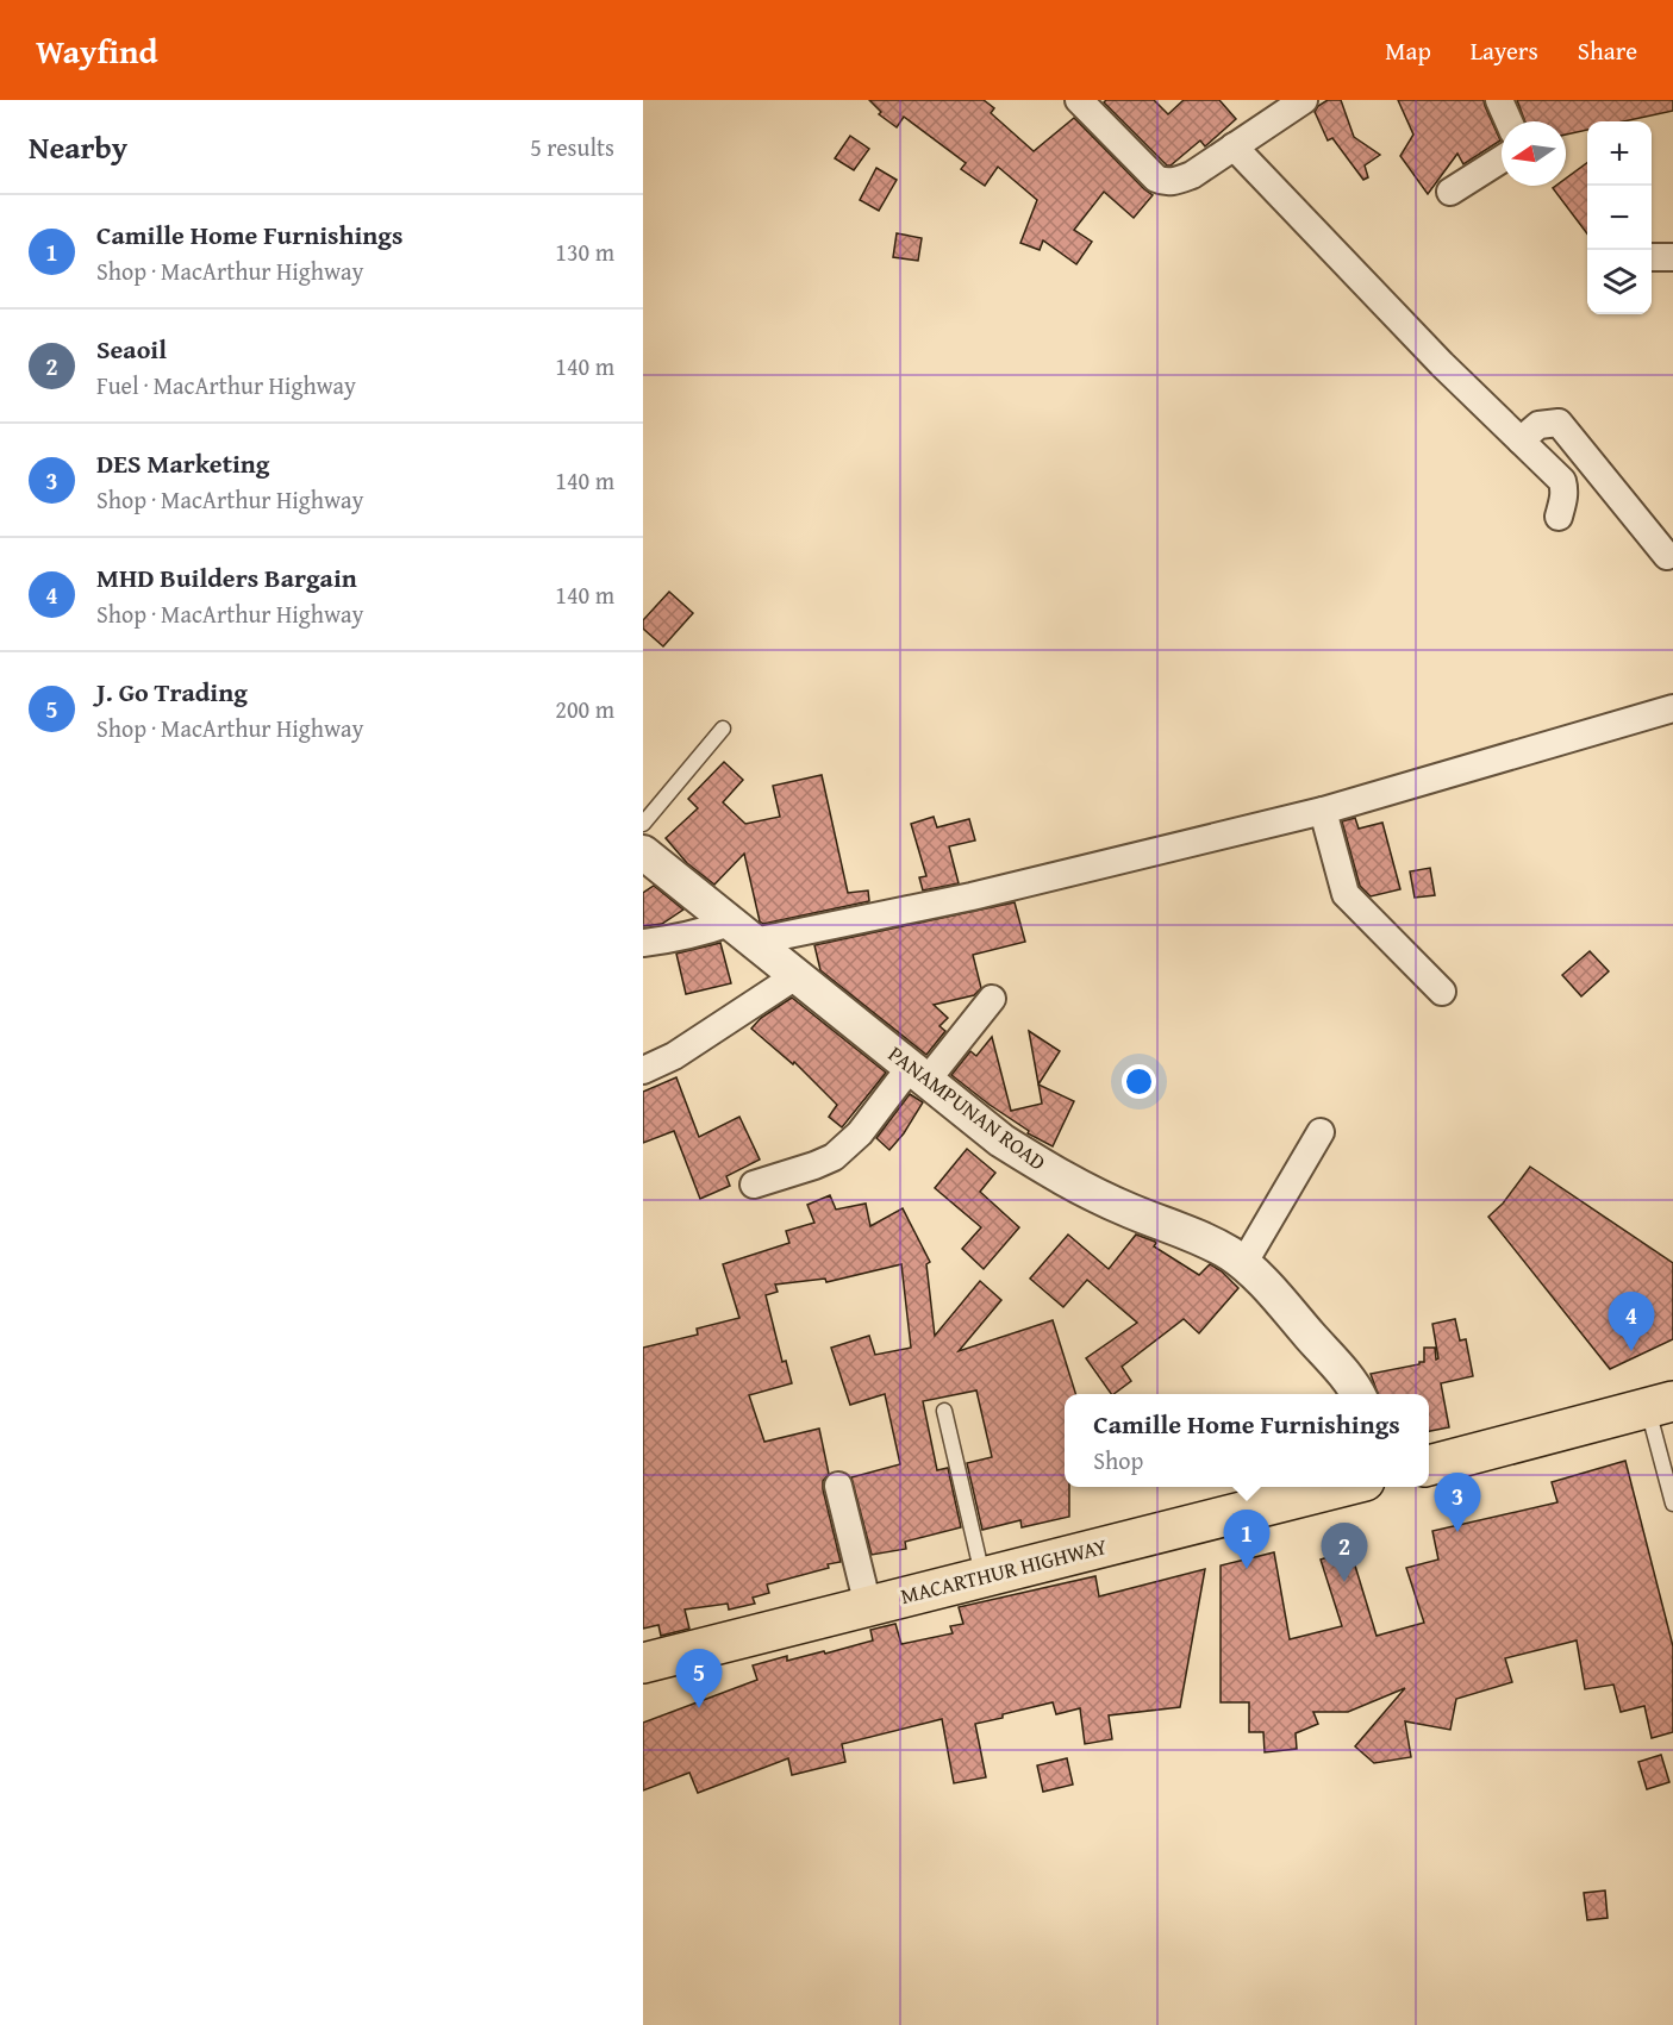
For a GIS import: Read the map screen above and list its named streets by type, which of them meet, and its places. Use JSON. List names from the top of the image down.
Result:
{
  "streets": {
    "highway": ["MACARTHUR HIGHWAY"],
    "street": ["PANAMPUNAN ROAD"]
  },
  "north": "left",
  "page": {
    "header": "Wayfind",
    "nav": ["Map", "Layers", "Share"],
    "heading": ["Nearby", "5 results"],
    "map_buttons": ["+", "−"],
    "list": [
      {
        "mark": "1",
        "name": "Camille Home Furnishings",
        "note": "Shop · MacArthur Highway",
        "value": "130 m"
      },
      {
        "mark": "2",
        "name": "Seaoil",
        "note": "Fuel · MacArthur Highway",
        "value": "140 m"
      },
      {
        "mark": "3",
        "name": "DES Marketing",
        "note": "Shop · MacArthur Highway",
        "value": "140 m"
      },
      {
        "mark": "4",
        "name": "MHD Builders Bargain",
        "note": "Shop · MacArthur Highway",
        "value": "140 m"
      },
      {
        "mark": "5",
        "name": "J. Go Trading",
        "note": "Shop · MacArthur Highway",
        "value": "200 m"
      }
    ],
    "pins": [
      "4",
      "3",
      "1",
      "2",
      "5"
    ],
    "popup": ["Camille Home Furnishings", "Shop"]
  }
}
